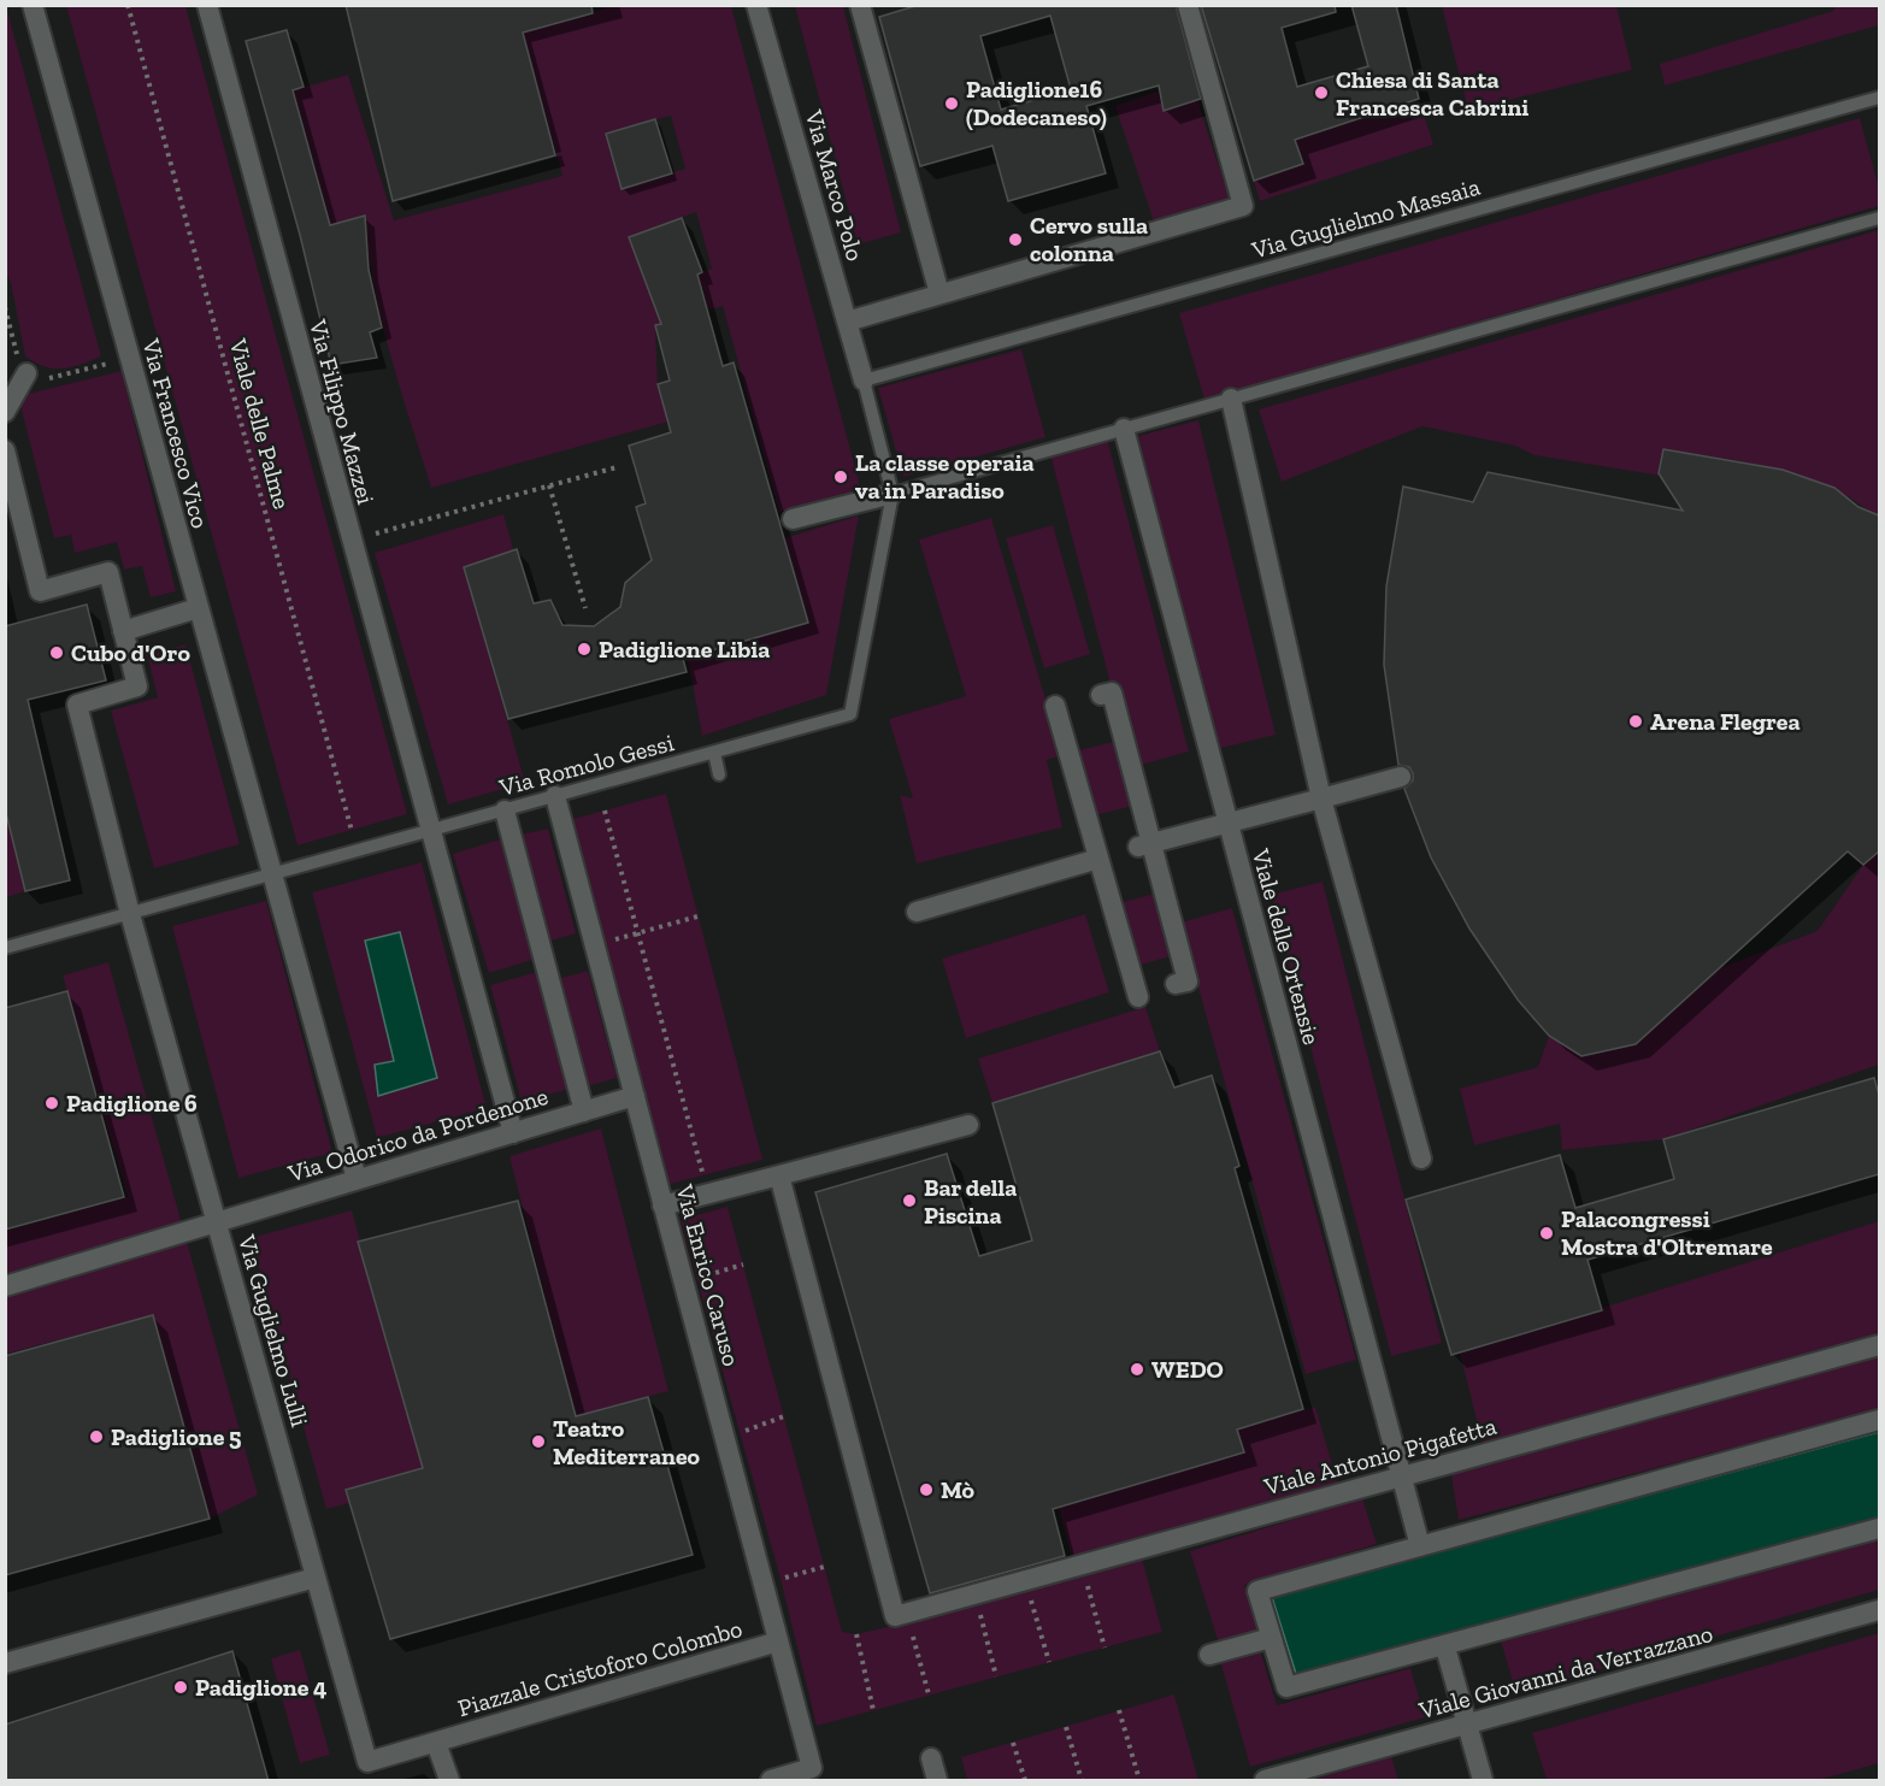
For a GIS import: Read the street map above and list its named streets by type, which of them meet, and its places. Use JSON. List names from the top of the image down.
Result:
{
  "streets": {
    "street": [
      "Via Marco Polo",
      "Via Filippo Mazzei",
      "Via Francesco Vico",
      "Viale delle Ortensie",
      "Via Odorico da Pordenone",
      "Via Enrico Caruso",
      "Via Guglielmo Lulli",
      "Viale Antonio Pigafetta",
      "Piazzale Cristoforo Colombo",
      "Viale Giovanni da Verrazzano"
    ],
    "lane": ["Via Guglielmo Massaia", "Via Romolo Gessi"],
    "path": ["Viale delle Palme"]
  },
  "crossings": [
    ["Via Marco Polo", "Via Guglielmo Massaia"],
    ["Via Marco Polo", "Via Romolo Gessi"],
    ["Via Guglielmo Massaia", "Via Romolo Gessi"],
    ["Via Filippo Mazzei", "Via Romolo Gessi"],
    ["Via Filippo Mazzei", "Via Odorico da Pordenone"],
    ["Viale delle Palme", "Via Romolo Gessi"],
    ["Via Francesco Vico", "Via Romolo Gessi"],
    ["Via Francesco Vico", "Via Odorico da Pordenone"],
    ["Via Romolo Gessi", "Via Enrico Caruso"],
    ["Via Romolo Gessi", "Via Guglielmo Lulli"],
    ["Viale delle Ortensie", "Viale Antonio Pigafetta"],
    ["Via Odorico da Pordenone", "Via Enrico Caruso"],
    ["Via Odorico da Pordenone", "Via Guglielmo Lulli"],
    ["Via Enrico Caruso", "Piazzale Cristoforo Colombo"],
    ["Via Guglielmo Lulli", "Piazzale Cristoforo Colombo"]
  ],
  "places": [
    "Chiesa di Santa Francesca Cabrini",
    "Padiglione16 (Dodecaneso)",
    "Cervo sulla colonna",
    "La classe operaia va in Paradiso",
    "Padiglione Libia",
    "Cubo d'Oro",
    "Arena Flegrea",
    "Padiglione 6",
    "Bar della Piscina",
    "Palacongressi Mostra d'Oltremare",
    "WEDO",
    "Padiglione 5",
    "Teatro Mediterraneo",
    "Mò",
    "Padiglione 4"
  ]
}
